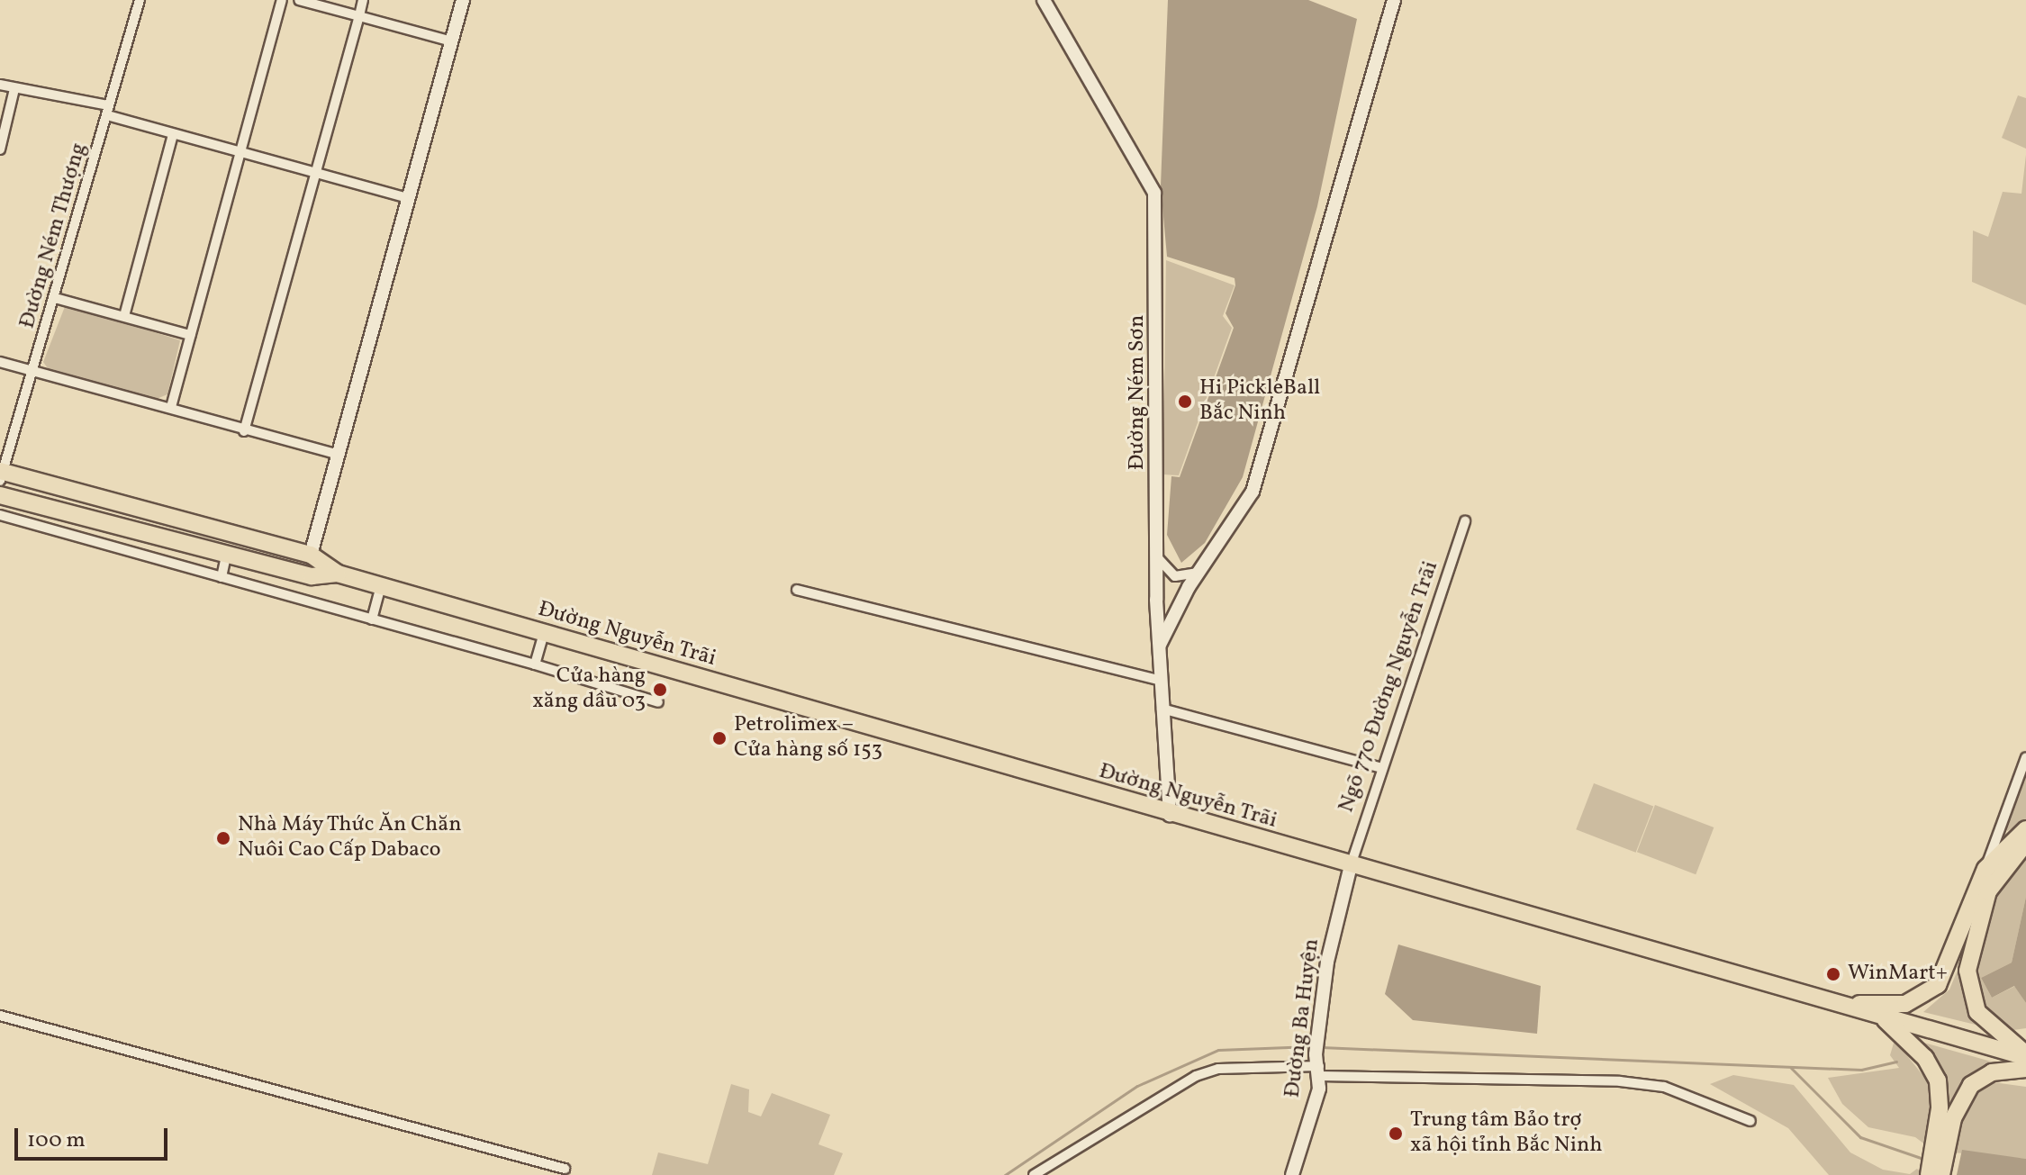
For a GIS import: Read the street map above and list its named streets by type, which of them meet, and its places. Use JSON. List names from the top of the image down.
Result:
{
  "streets": {
    "highway": ["Đường Nguyễn Trãi"],
    "street": [
      "Đường Ném Thượng",
      "Đường Ném Sơn",
      "Ngõ 770 Đường Nguyễn Trãi",
      "Đường Ba Huyện"
    ]
  },
  "crossings": [
    ["Đường Ném Thượng", "Đường Nguyễn Trãi"],
    ["Đường Ném Sơn", "Đường Nguyễn Trãi"],
    ["Đường Nguyễn Trãi", "Ngõ 770 Đường Nguyễn Trãi"],
    ["Đường Nguyễn Trãi", "Đường Ba Huyện"],
    ["Ngõ 770 Đường Nguyễn Trãi", "Đường Ba Huyện"]
  ],
  "places": [
    "Hi PickleBall Bắc Ninh",
    "Cửa hàng xăng dầu 03",
    "Petrolimex – Cửa hàng số 153",
    "Nhà Máy Thức Ăn Chăn Nuôi Cao Cấp Dabaco",
    "WinMart+",
    "Trung tâm Bảo trợ xã hội tỉnh Bắc Ninh"
  ],
  "scale_bar": "100 m"
}
